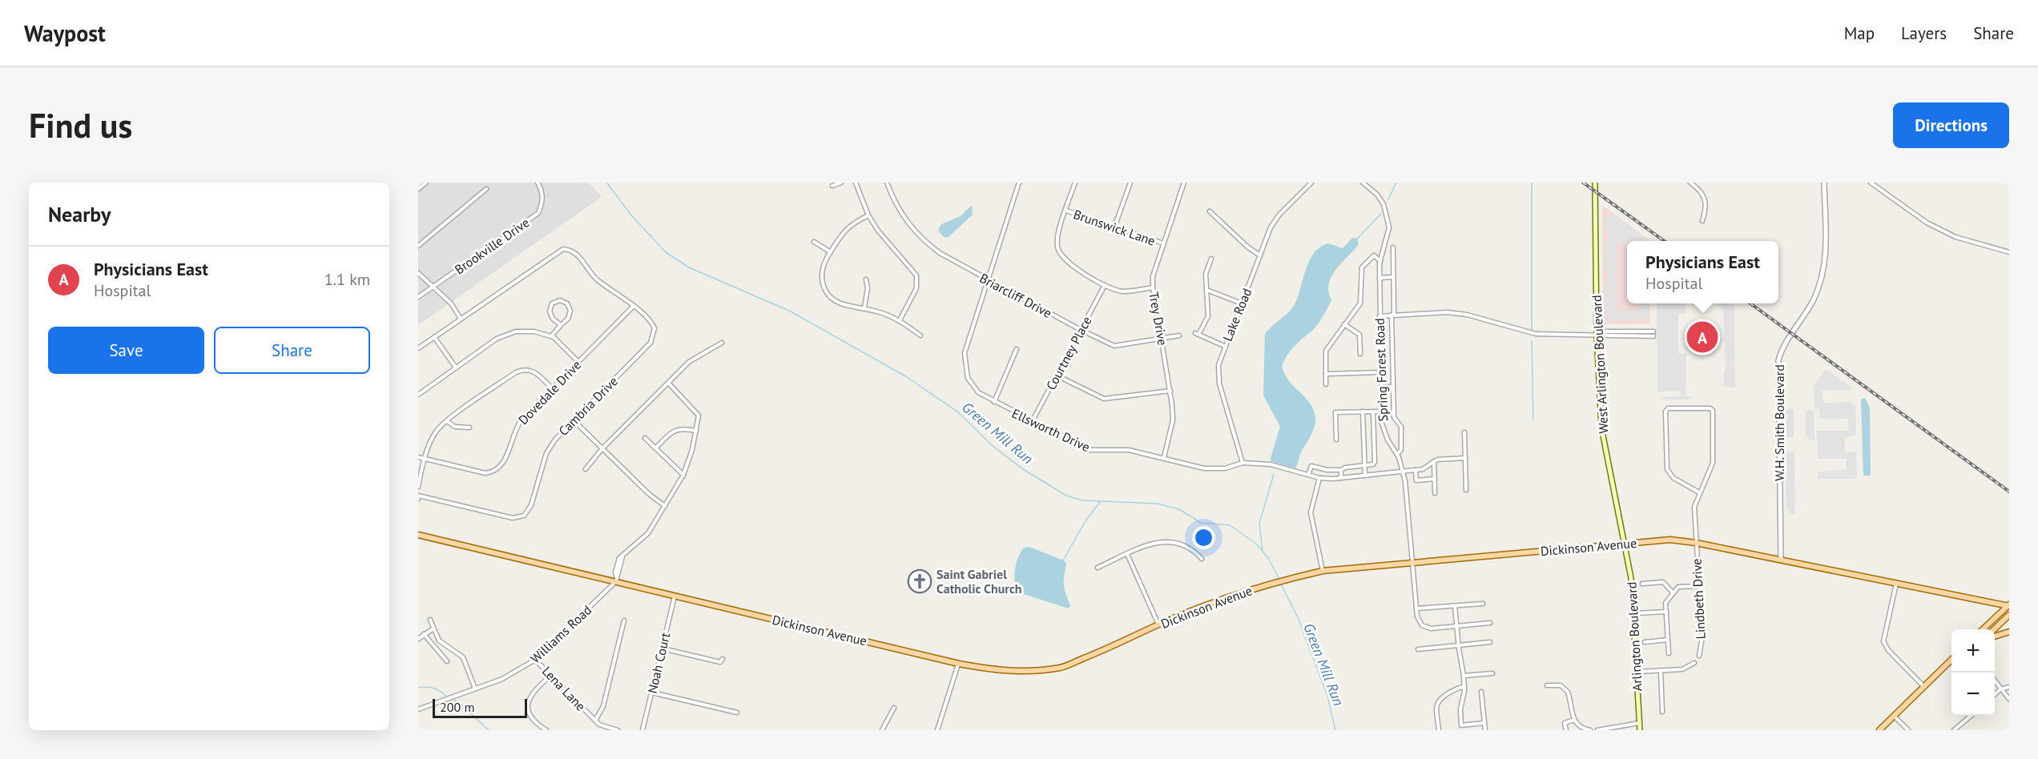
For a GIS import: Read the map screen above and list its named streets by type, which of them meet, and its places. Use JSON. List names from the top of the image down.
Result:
{
  "streets": {
    "main road": ["West Arlington Boulevard", "Dickinson Avenue", "Arlington Boulevard"],
    "street": [
      "Brunswick Lane",
      "Brookville Drive",
      "Briarcliff Drive",
      "Lake Road",
      "Trey Drive",
      "Courtney Place",
      "Spring Forest Road",
      "Dovedale Drive",
      "Cambria Drive",
      "W.H. Smith Boulevard",
      "Ellsworth Drive",
      "Lindbeth Drive",
      "Williams Road",
      "Noah Court",
      "Lena Lane"
    ]
  },
  "crossings": [
    ["Brunswick Lane", "Trey Drive"],
    ["Briarcliff Drive", "Trey Drive"],
    ["Briarcliff Drive", "Courtney Place"],
    ["Briarcliff Drive", "Ellsworth Drive"],
    ["Lake Road", "Ellsworth Drive"],
    ["Trey Drive", "Ellsworth Drive"],
    ["Courtney Place", "Ellsworth Drive"],
    ["West Arlington Boulevard", "Dickinson Avenue"],
    ["West Arlington Boulevard", "Arlington Boulevard"],
    ["Spring Forest Road", "Ellsworth Drive"],
    ["Spring Forest Road", "Dickinson Avenue"],
    ["Dovedale Drive", "Cambria Drive"],
    ["W.H. Smith Boulevard", "Dickinson Avenue"],
    ["Dickinson Avenue", "Lindbeth Drive"],
    ["Dickinson Avenue", "Williams Road"],
    ["Dickinson Avenue", "Arlington Boulevard"],
    ["Dickinson Avenue", "Noah Court"],
    ["Williams Road", "Lena Lane"]
  ],
  "water": ["Green Mill Run"],
  "places": {
    "church": ["Saint Gabriel Catholic Church"]
  },
  "scale_bar": "200 m",
  "page": {
    "header": "Waypost",
    "nav": ["Map", "Layers", "Share"],
    "buttons": [
      "Directions",
      ["Save", "Share"]
    ],
    "title": "Find us",
    "heading": "Nearby",
    "popup": ["Physicians East", "Hospital"],
    "list": [
      {
        "mark": "A",
        "name": "Physicians East",
        "note": "Hospital",
        "value": "1.1 km"
      }
    ],
    "pins": "A",
    "map_buttons": ["+", "−"],
    "scale": "200 m"
  }
}
